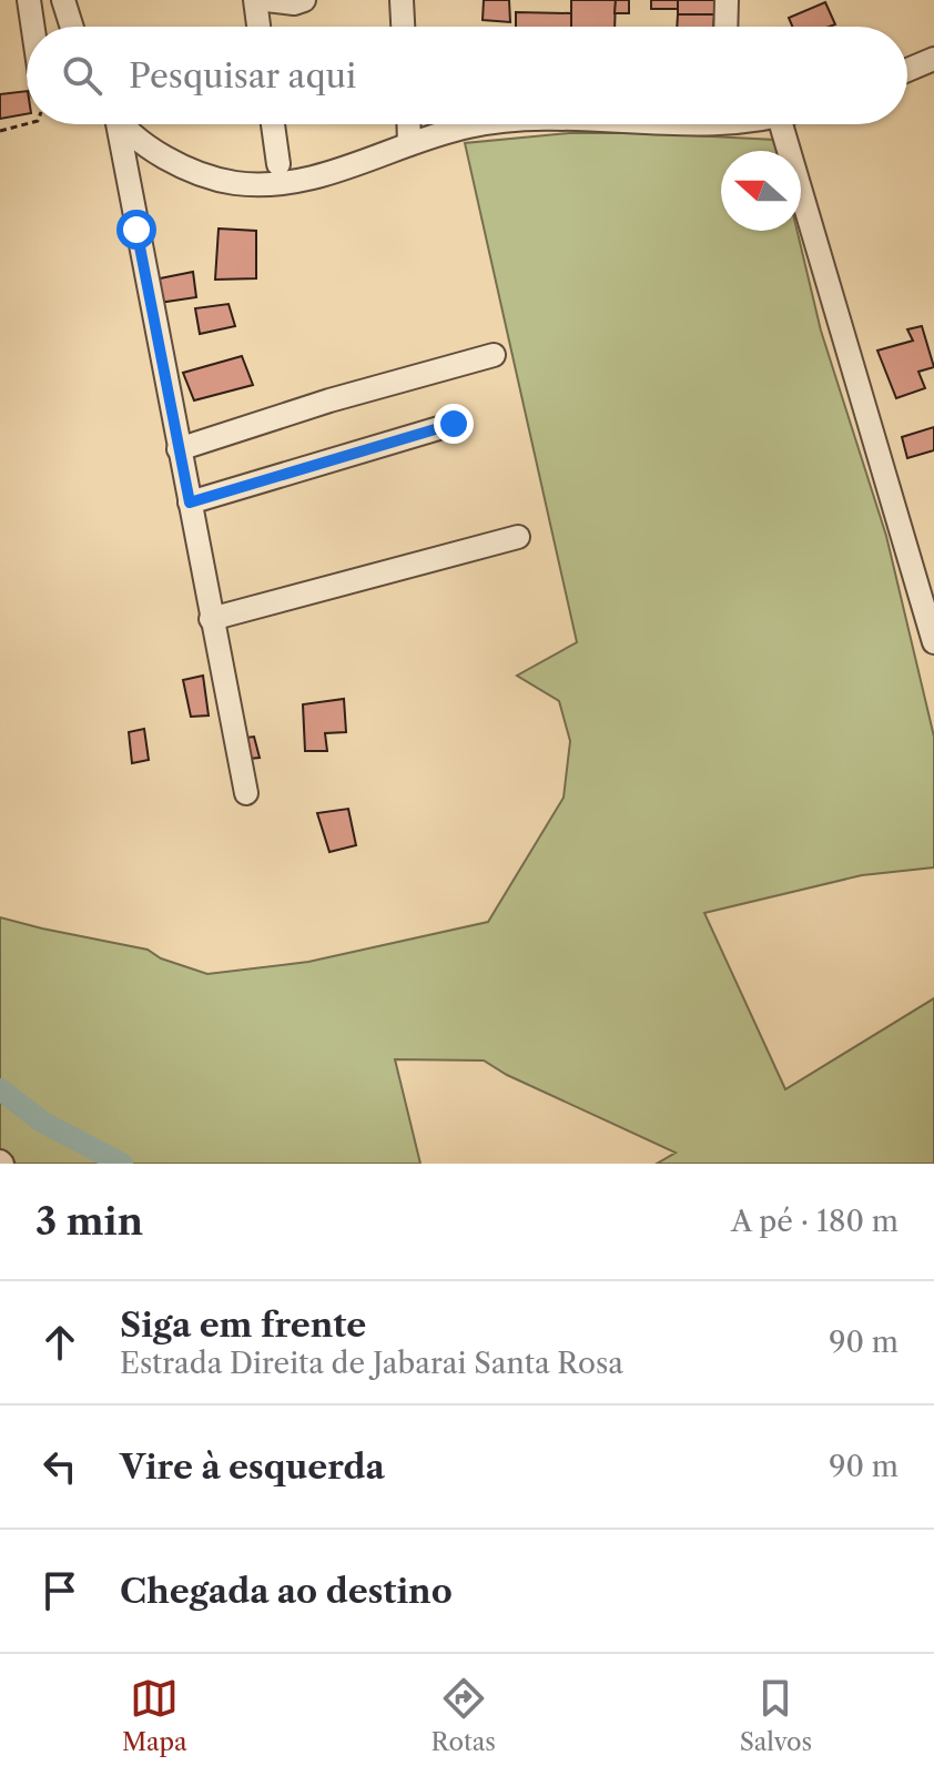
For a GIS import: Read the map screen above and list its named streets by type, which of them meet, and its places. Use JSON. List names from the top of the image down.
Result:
{
  "north": "left",
  "page": {
    "search": "Pesquisar aqui",
    "heading": ["3 min", "A pé · 180 m"],
    "list": [
      ["Siga em frente", "Estrada Direita de Jabarai Santa Rosa", "90 m"],
      ["Vire à esquerda", "90 m"],
      "Chegada ao destino"
    ],
    "nav": ["Mapa", "Rotas", "Salvos"]
  }
}
